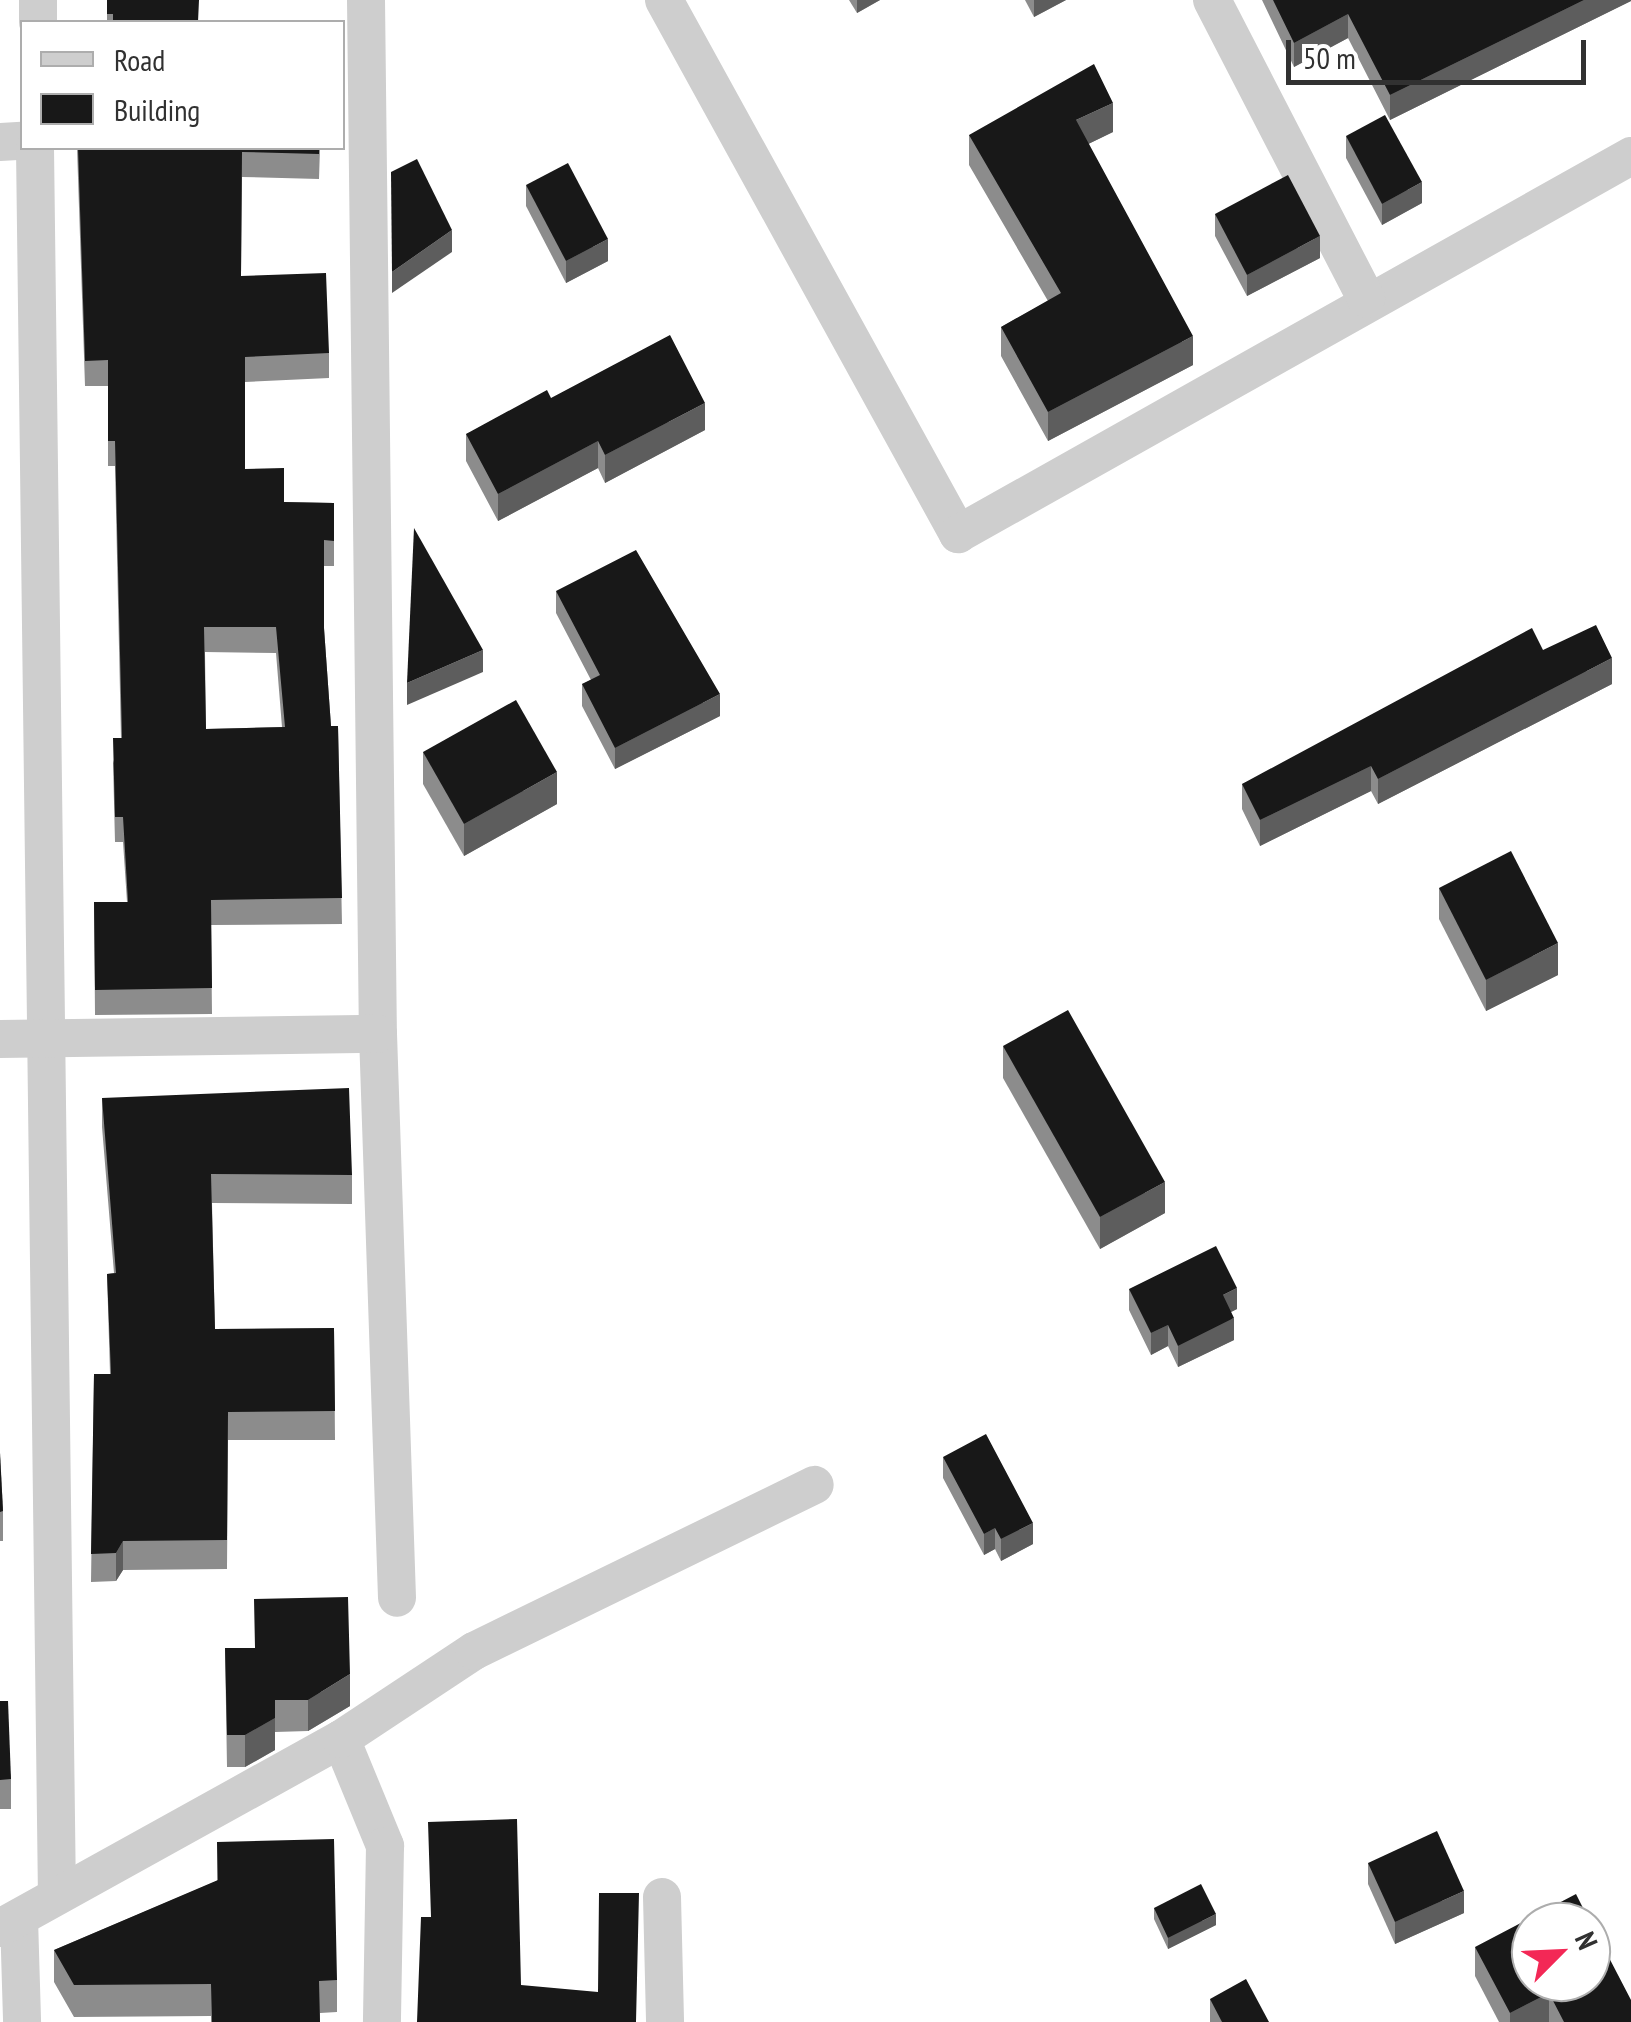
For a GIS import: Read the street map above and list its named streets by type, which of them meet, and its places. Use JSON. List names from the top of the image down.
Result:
{
  "legend": ["Road", "Building"],
  "scale_bar": "50 m",
  "north": "top right"
}
